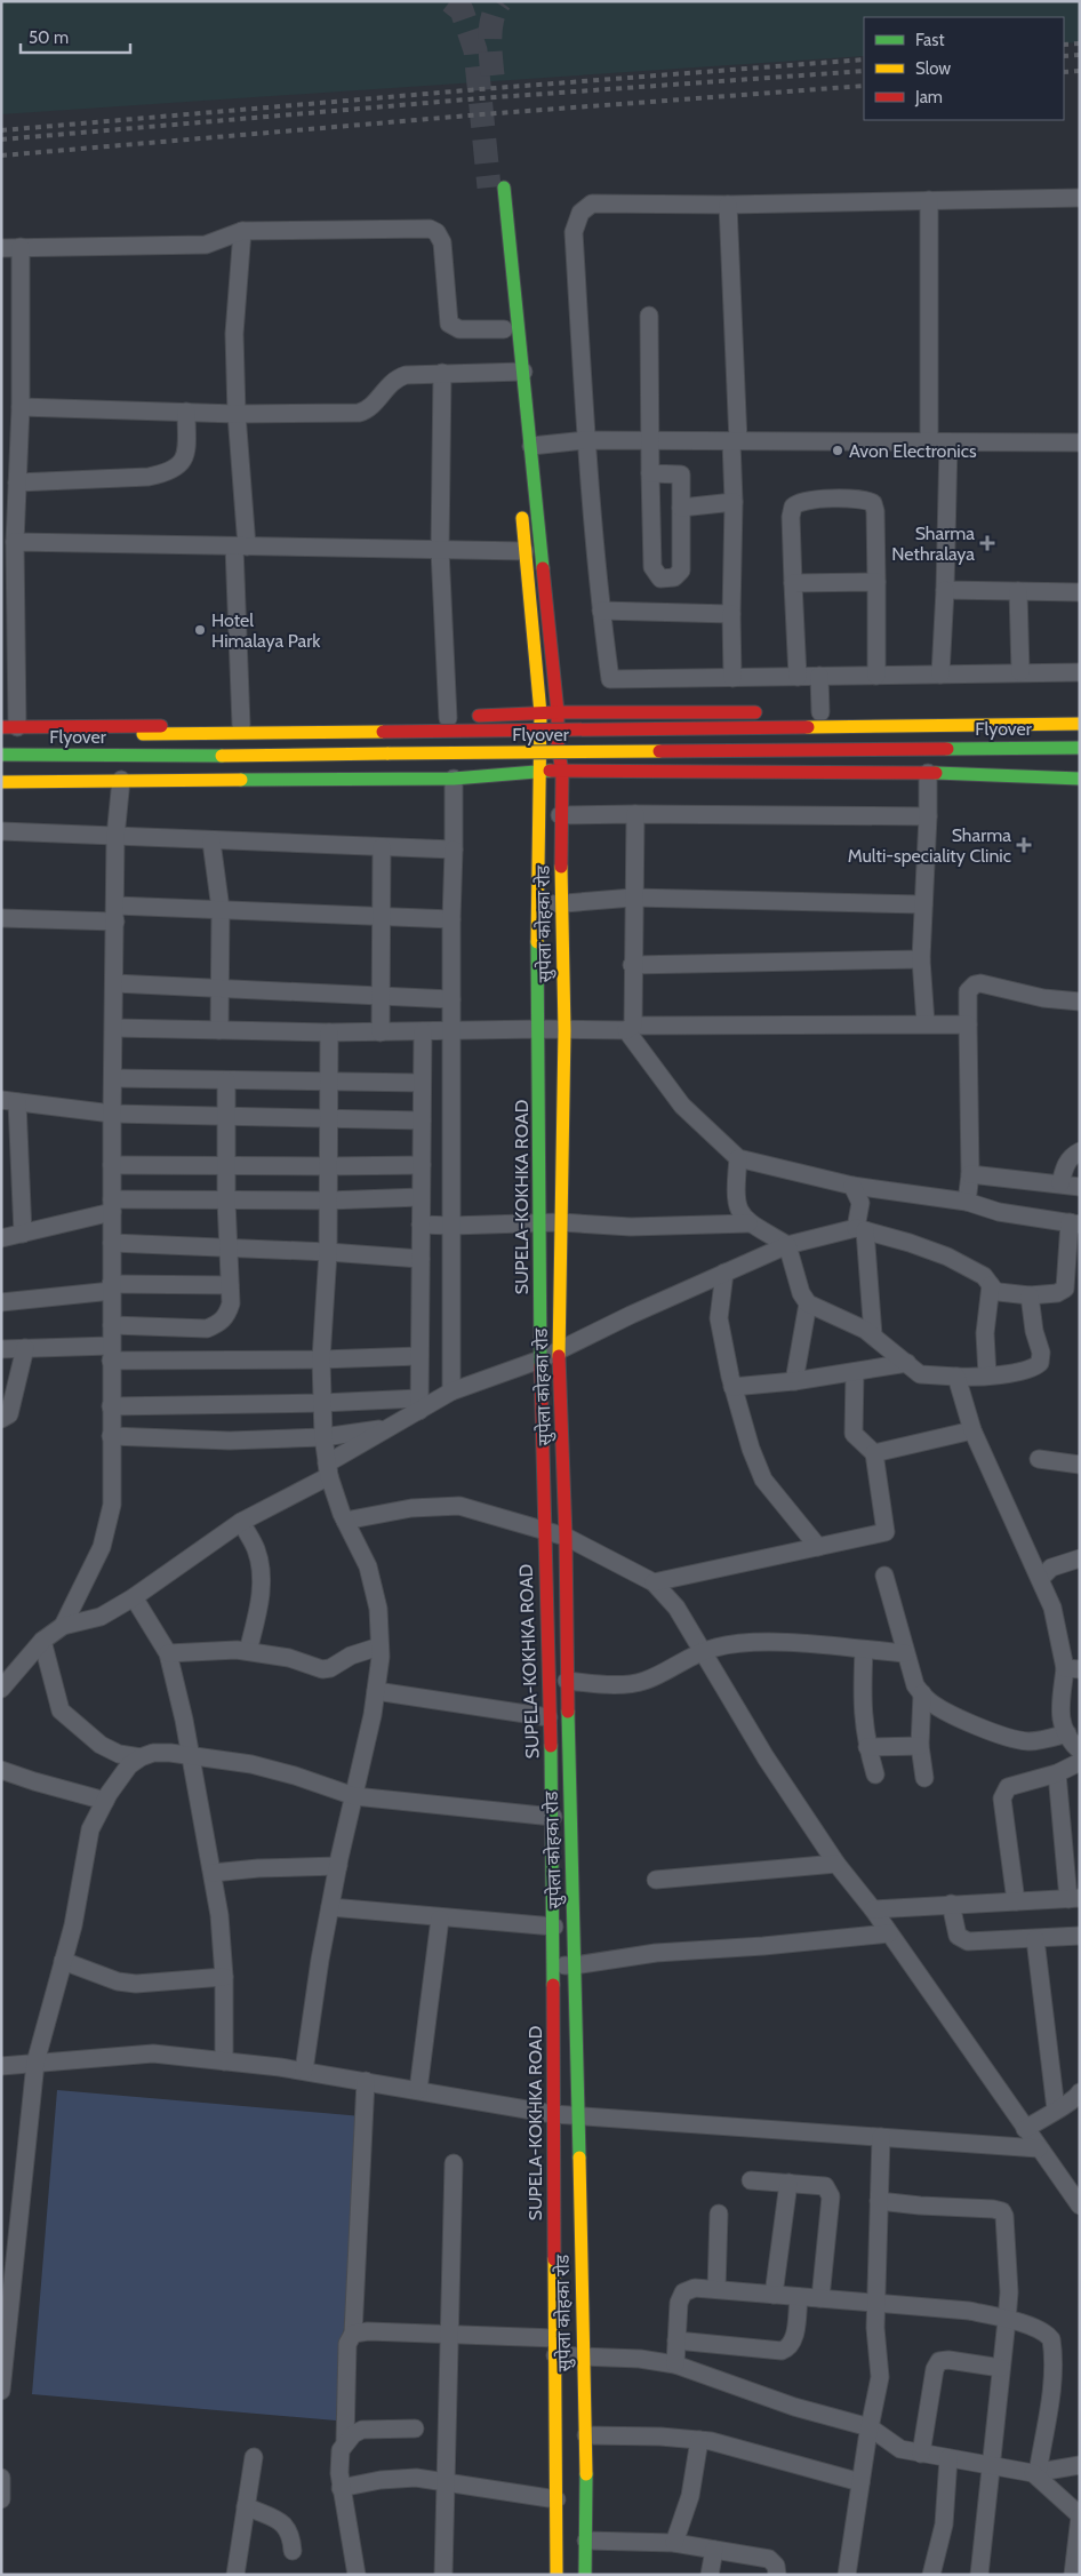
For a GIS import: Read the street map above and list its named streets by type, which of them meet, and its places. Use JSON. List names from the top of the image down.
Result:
{
  "streets": {
    "main road": ["Flyover", "सुपेला कोहका रोड", "SUPELA-KOKHKA ROAD"]
  },
  "places": {
    "other": ["Avon Electronics", "Hotel Himalaya Park"],
    "health": ["Sharma Nethralaya", "Sharma Multi-speciality Clinic"]
  },
  "legend": ["Fast", "Slow", "Jam"],
  "scale_bar": "50 m"
}
